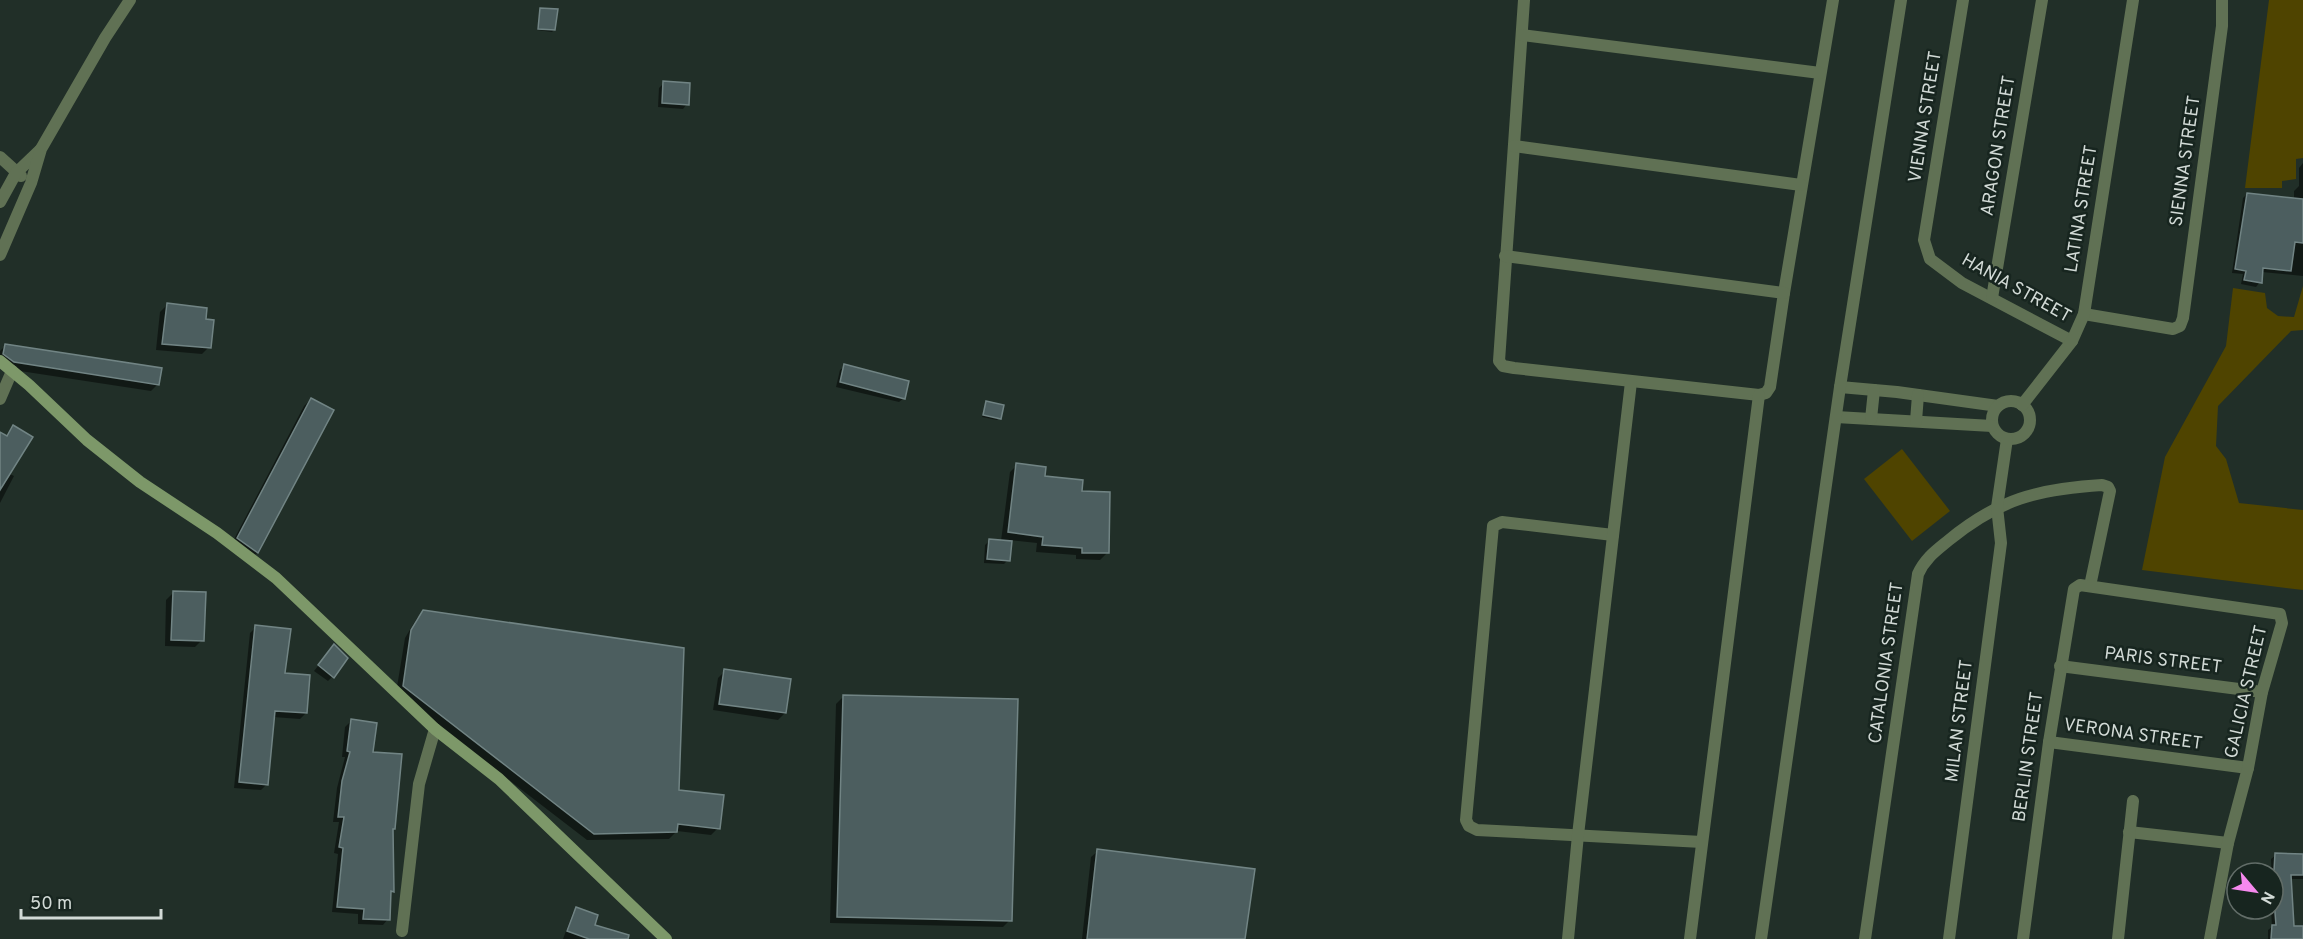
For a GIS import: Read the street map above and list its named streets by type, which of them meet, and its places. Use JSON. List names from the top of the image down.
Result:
{
  "streets": {
    "street": [
      "VIENNA STREET",
      "ARAGON STREET",
      "SIENNA STREET",
      "LATINA STREET",
      "HANIA STREET",
      "PARIS STREET",
      "CATALONIA STREET",
      "GALICIA STREET",
      "MILAN STREET",
      "VERONA STREET",
      "BERLIN STREET"
    ]
  },
  "crossings": [
    ["VIENNA STREET", "HANIA STREET"],
    ["ARAGON STREET", "HANIA STREET"],
    ["SIENNA STREET", "LATINA STREET"],
    ["LATINA STREET", "HANIA STREET"],
    ["LATINA STREET", "MILAN STREET"],
    ["PARIS STREET", "GALICIA STREET"],
    ["PARIS STREET", "BERLIN STREET"],
    ["CATALONIA STREET", "MILAN STREET"],
    ["CATALONIA STREET", "BERLIN STREET"],
    ["GALICIA STREET", "VERONA STREET"],
    ["GALICIA STREET", "BERLIN STREET"],
    ["VERONA STREET", "BERLIN STREET"]
  ],
  "scale_bar": "50 m",
  "north": "bottom right"
}
